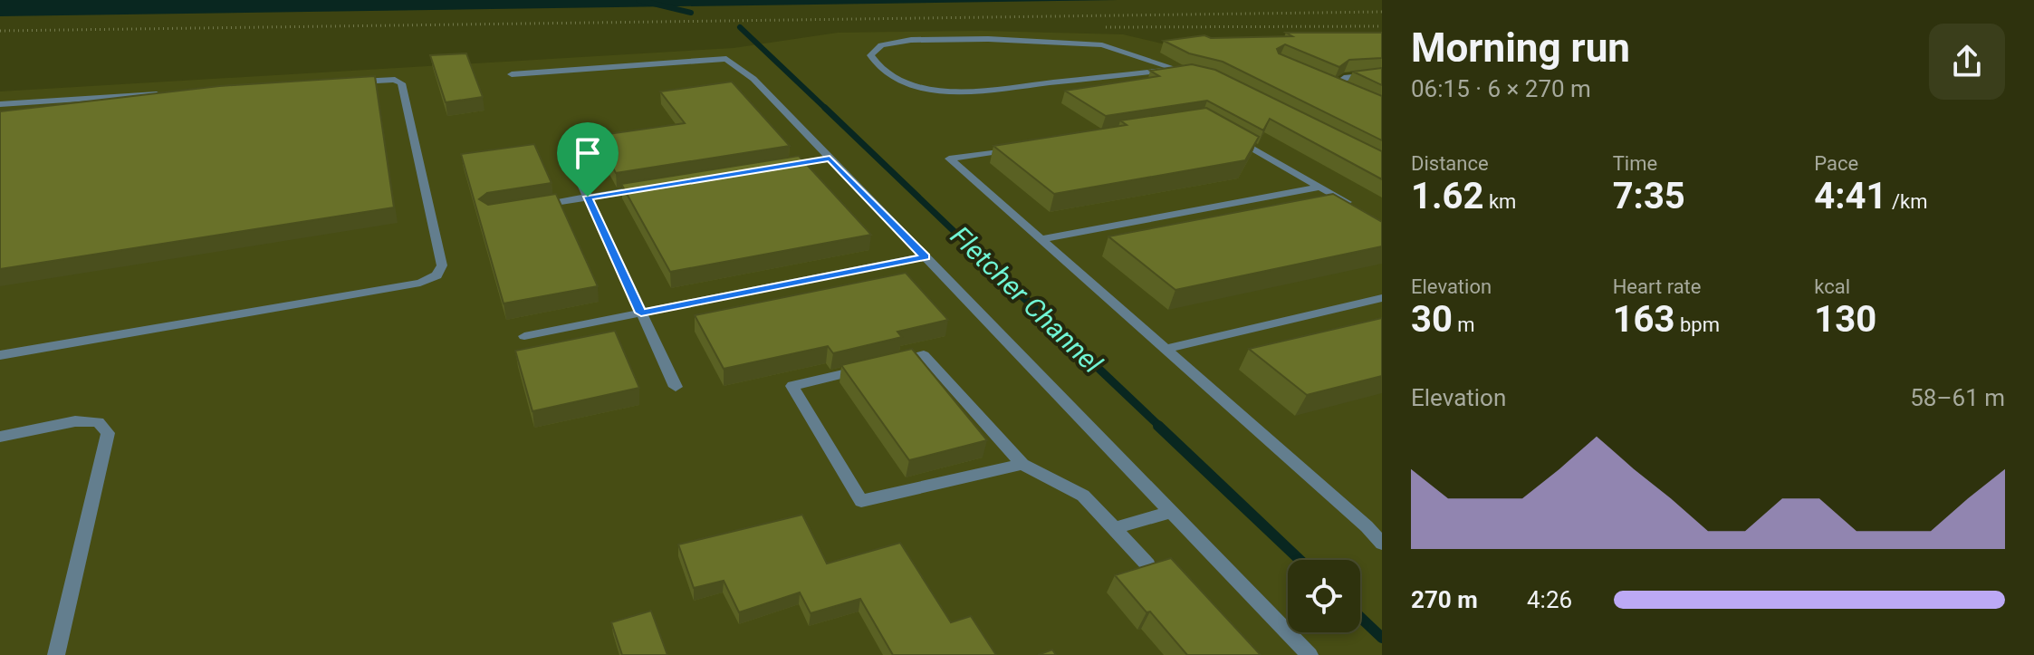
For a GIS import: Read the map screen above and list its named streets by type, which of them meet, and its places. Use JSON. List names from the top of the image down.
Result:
{
  "water": ["Fletcher Channel"],
  "page": {
    "heading": ["Morning run", "06:15 · 6 × 270 m"],
    "stats": [
      ["Distance", "1.62 km"],
      ["Time", "7:35"],
      ["Pace", "4:41 /km"],
      ["Elevation", "30 m"],
      ["Heart rate", "163 bpm"],
      ["kcal", "130"]
    ],
    "chart": ["Elevation", "58–61 m"],
    "list": [
      {
        "name": "270 m",
        "note": "4:26"
      }
    ]
  }
}
